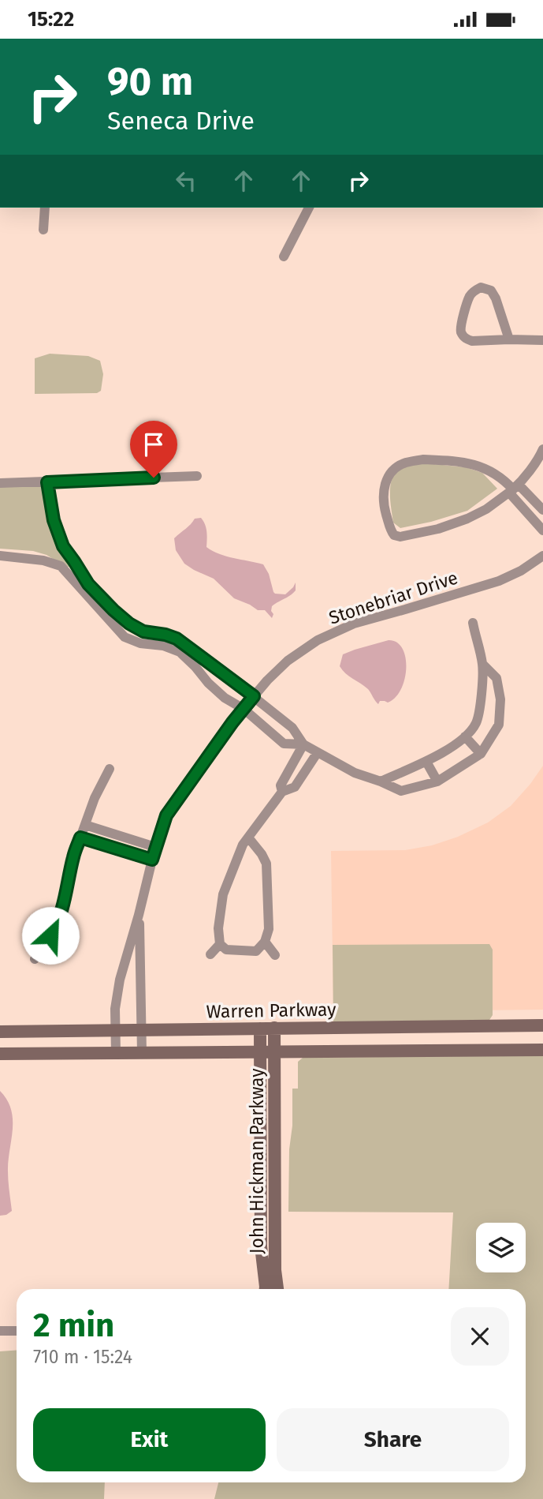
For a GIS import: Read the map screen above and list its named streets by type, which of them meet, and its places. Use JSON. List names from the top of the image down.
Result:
{
  "streets": {
    "main road": ["Warren Parkway", "John Hickman Parkway"],
    "street": ["Stonebriar Drive"]
  },
  "crossings": [
    ["Stonebriar Drive", "Warren Parkway"],
    ["Warren Parkway", "John Hickman Parkway"]
  ],
  "page": {
    "status": "15:22",
    "turn": ["90 m", "Seneca Drive"],
    "heading": ["2 min", "710 m · 15:24"],
    "buttons": ["Exit", "Share"]
  }
}
